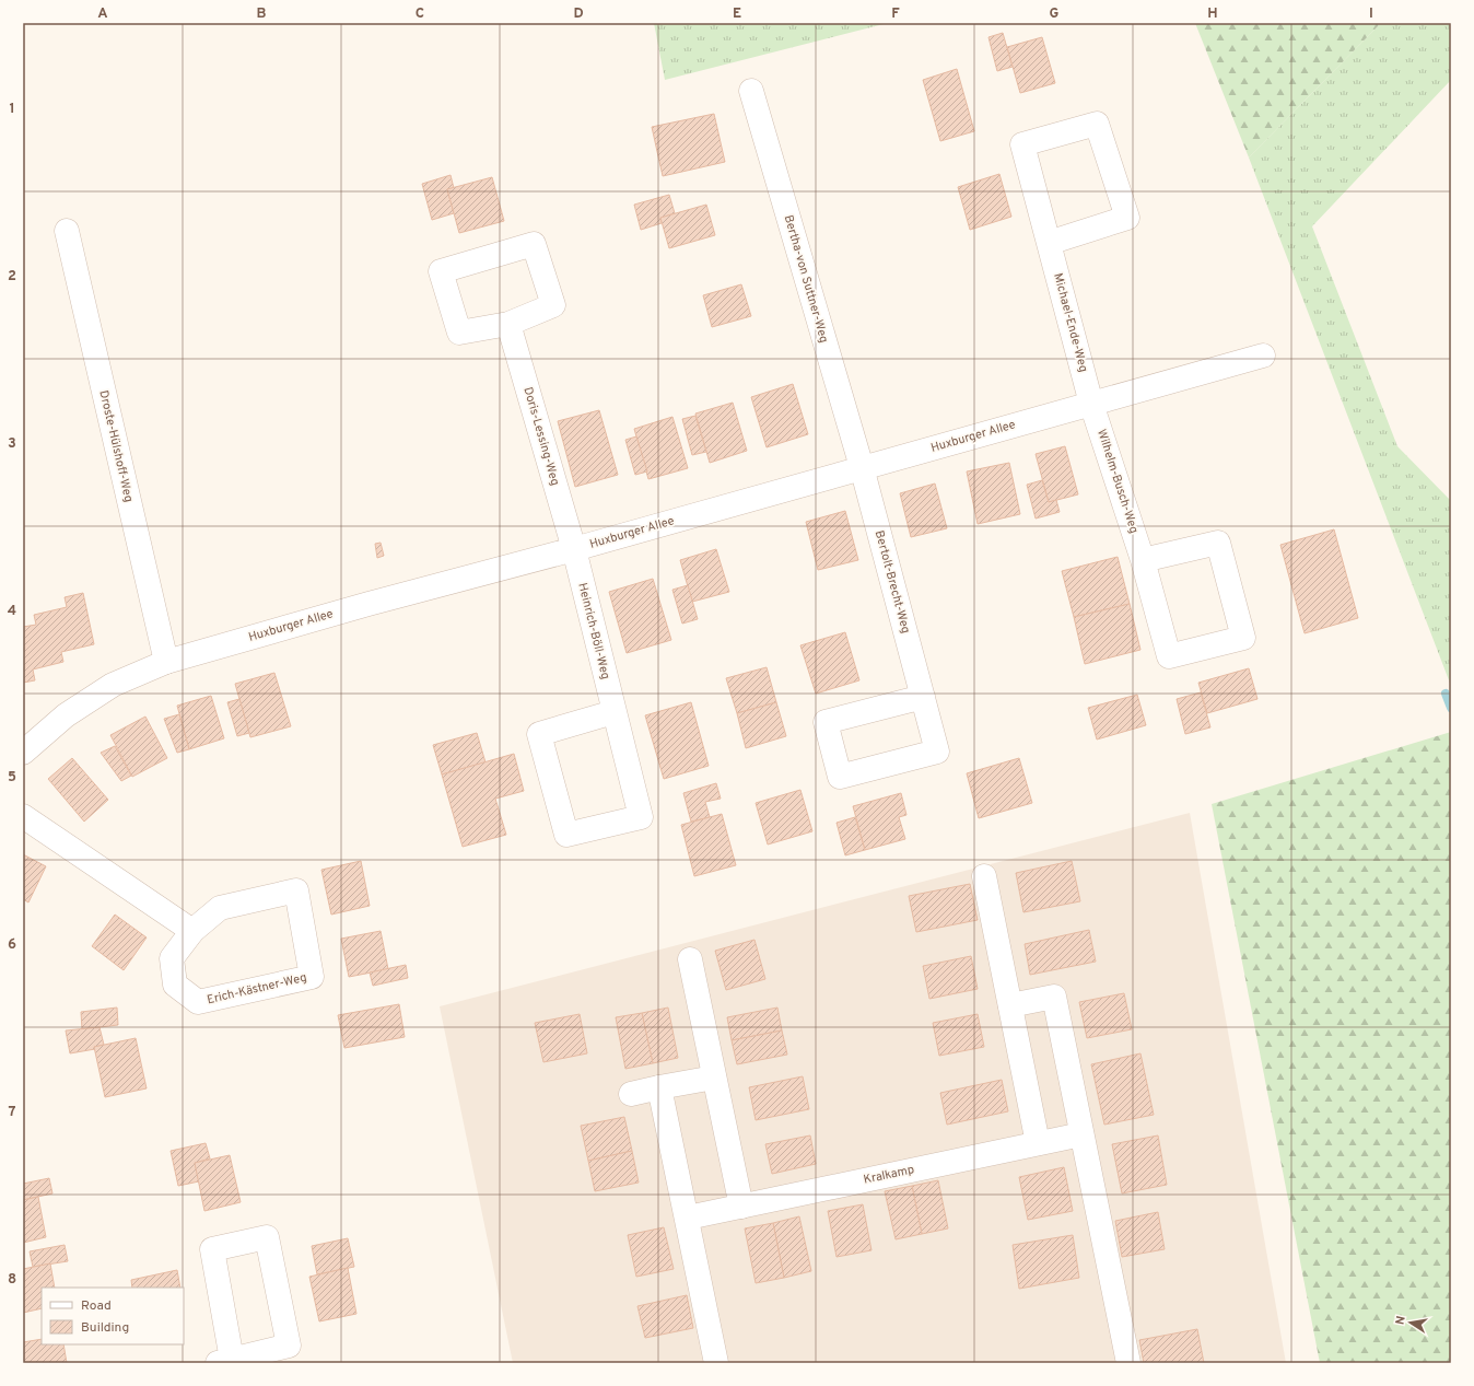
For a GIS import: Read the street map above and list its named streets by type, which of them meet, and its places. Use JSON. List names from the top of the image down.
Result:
{
  "streets": {
    "street": [
      "Bertha-von Suttner-Weg",
      "Michael-Ende-Weg",
      "Doris-Lessing-Weg",
      "Huxburger Allee",
      "Droste-Hülshoff-Weg",
      "Wilhelm-Busch-Weg",
      "Bertolt-Brecht-Weg",
      "Heinrich-Böll-Weg",
      "Erich-Kästner-Weg",
      "Kralkamp"
    ]
  },
  "crossings": [
    ["Bertha-von Suttner-Weg", "Huxburger Allee"],
    ["Bertha-von Suttner-Weg", "Bertolt-Brecht-Weg"],
    ["Michael-Ende-Weg", "Huxburger Allee"],
    ["Michael-Ende-Weg", "Wilhelm-Busch-Weg"],
    ["Doris-Lessing-Weg", "Huxburger Allee"],
    ["Doris-Lessing-Weg", "Heinrich-Böll-Weg"],
    ["Huxburger Allee", "Droste-Hülshoff-Weg"],
    ["Huxburger Allee", "Wilhelm-Busch-Weg"],
    ["Huxburger Allee", "Bertolt-Brecht-Weg"],
    ["Huxburger Allee", "Heinrich-Böll-Weg"]
  ],
  "legend": ["Road", "Building"],
  "north": "left",
  "grid": {
    "columns": [
      "A",
      "B",
      "C",
      "D",
      "E",
      "F",
      "G",
      "H",
      "I"
    ],
    "rows": [
      "1",
      "2",
      "3",
      "4",
      "5",
      "6",
      "7",
      "8"
    ]
  }
}
